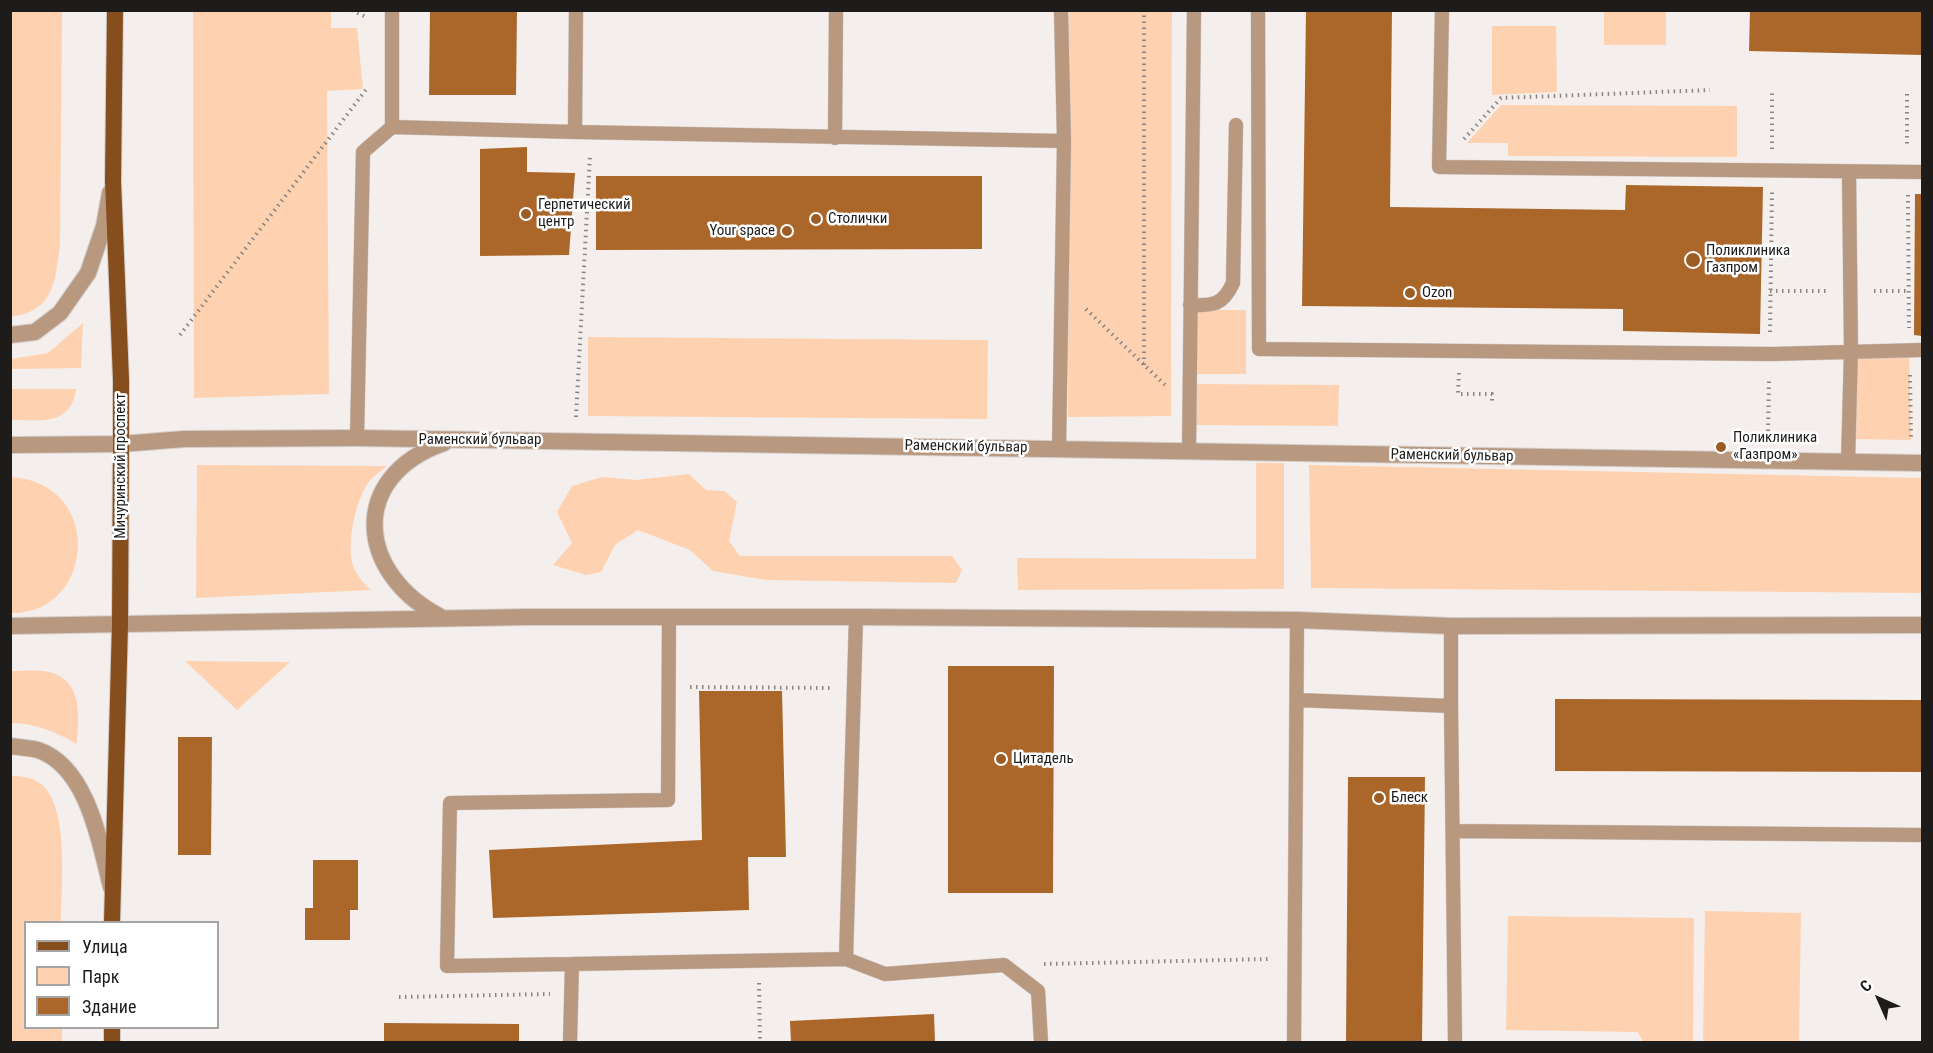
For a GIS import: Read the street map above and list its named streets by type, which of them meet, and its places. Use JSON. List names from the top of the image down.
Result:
{
  "streets": {
    "main road": ["Мичуринский проспект"],
    "street": ["Раменский бульвар"]
  },
  "crossings": [
    ["Раменский бульвар", "Мичуринский проспект"]
  ],
  "places": [
    "Герпетический центр",
    "Столички",
    "Your space",
    "Поликлиника Газпром",
    "Ozon",
    "Поликлиника «Газпром»",
    "Цитадель",
    "Блеск"
  ],
  "legend": ["Улица", "Парк", "Здание"],
  "north": "top left"
}
